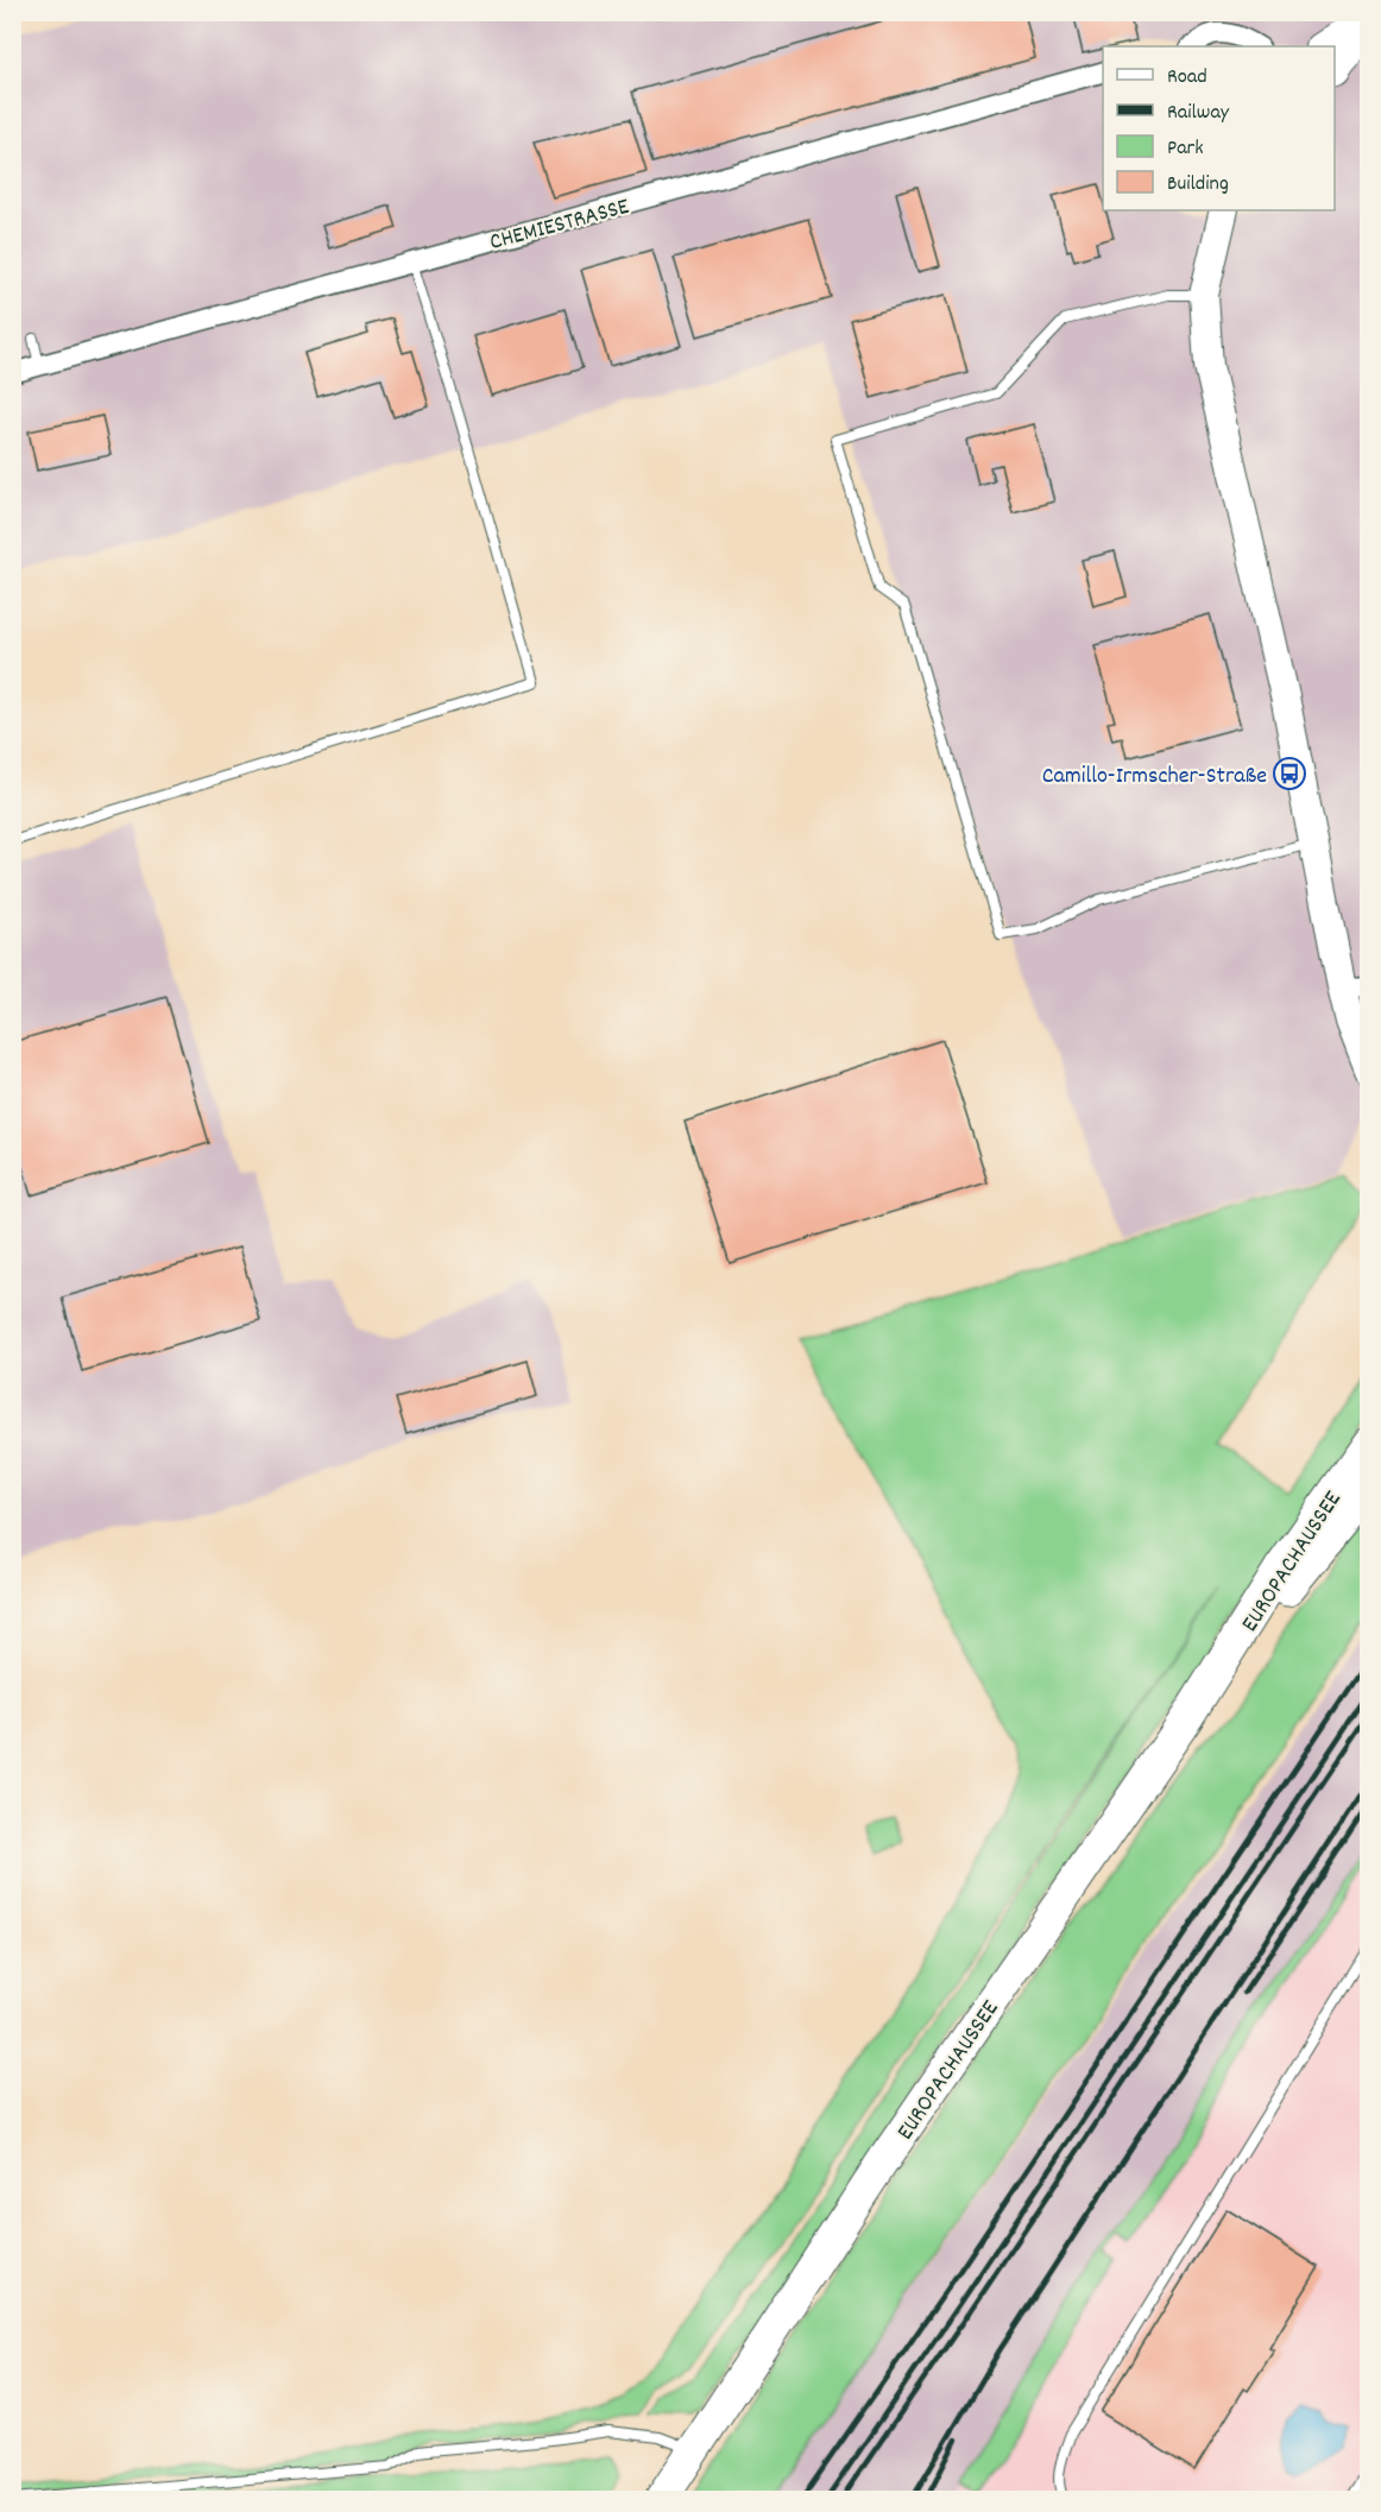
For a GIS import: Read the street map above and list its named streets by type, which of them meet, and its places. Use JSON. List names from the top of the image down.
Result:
{
  "streets": {
    "main road": ["EUROPACHAUSSEE"],
    "street": ["CHEMIESTRASSE"]
  },
  "places": {
    "bus stop": ["Camillo-Irmscher-Straße"]
  },
  "legend": [
    "Road",
    "Railway",
    "Park",
    "Building"
  ]
}
